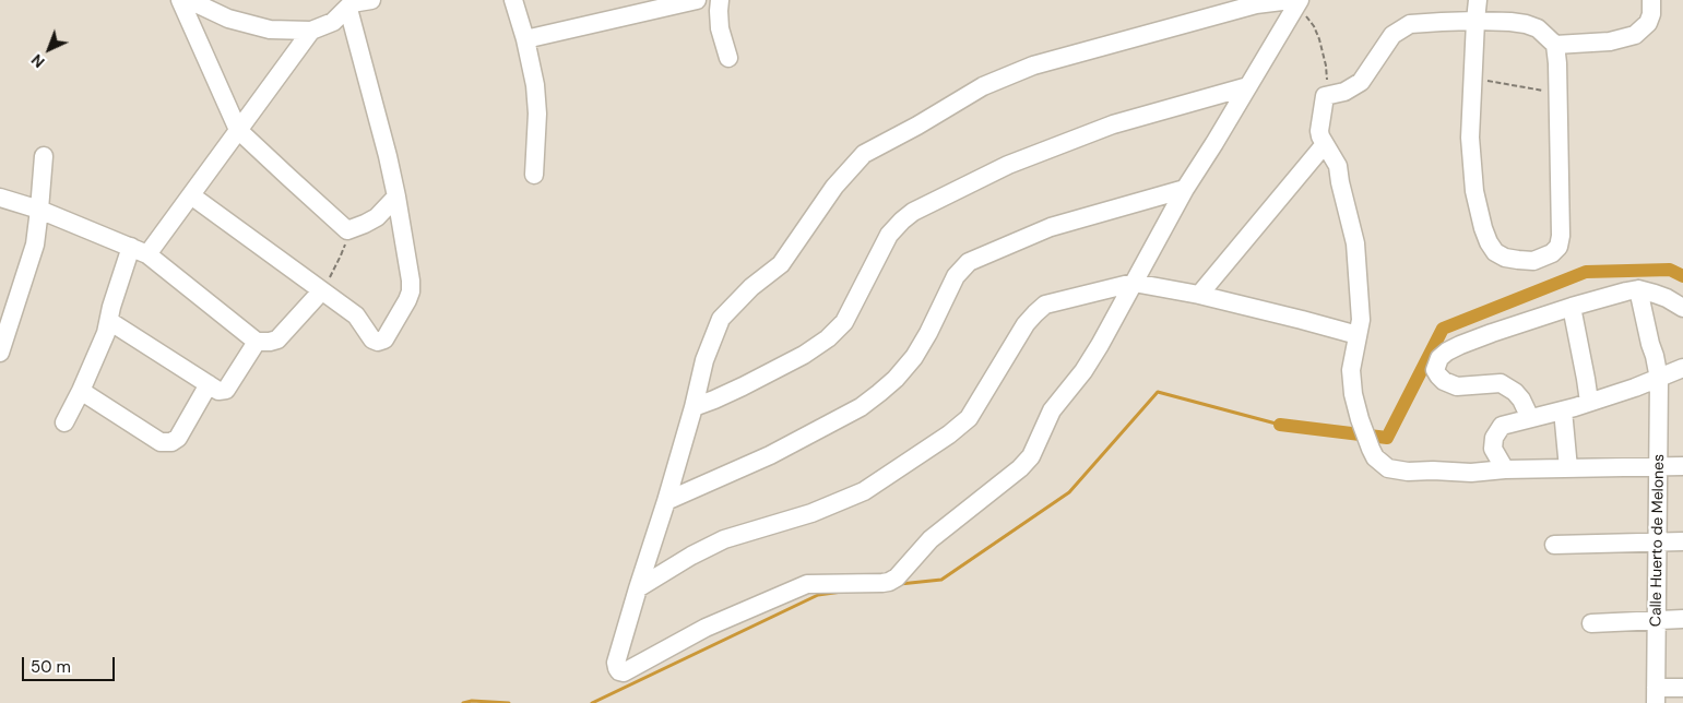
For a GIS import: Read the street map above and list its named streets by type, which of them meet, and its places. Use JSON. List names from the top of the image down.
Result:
{
  "streets": {
    "street": ["Calle Huerto de Melones"]
  },
  "scale_bar": "50 m",
  "north": "bottom left"
}
